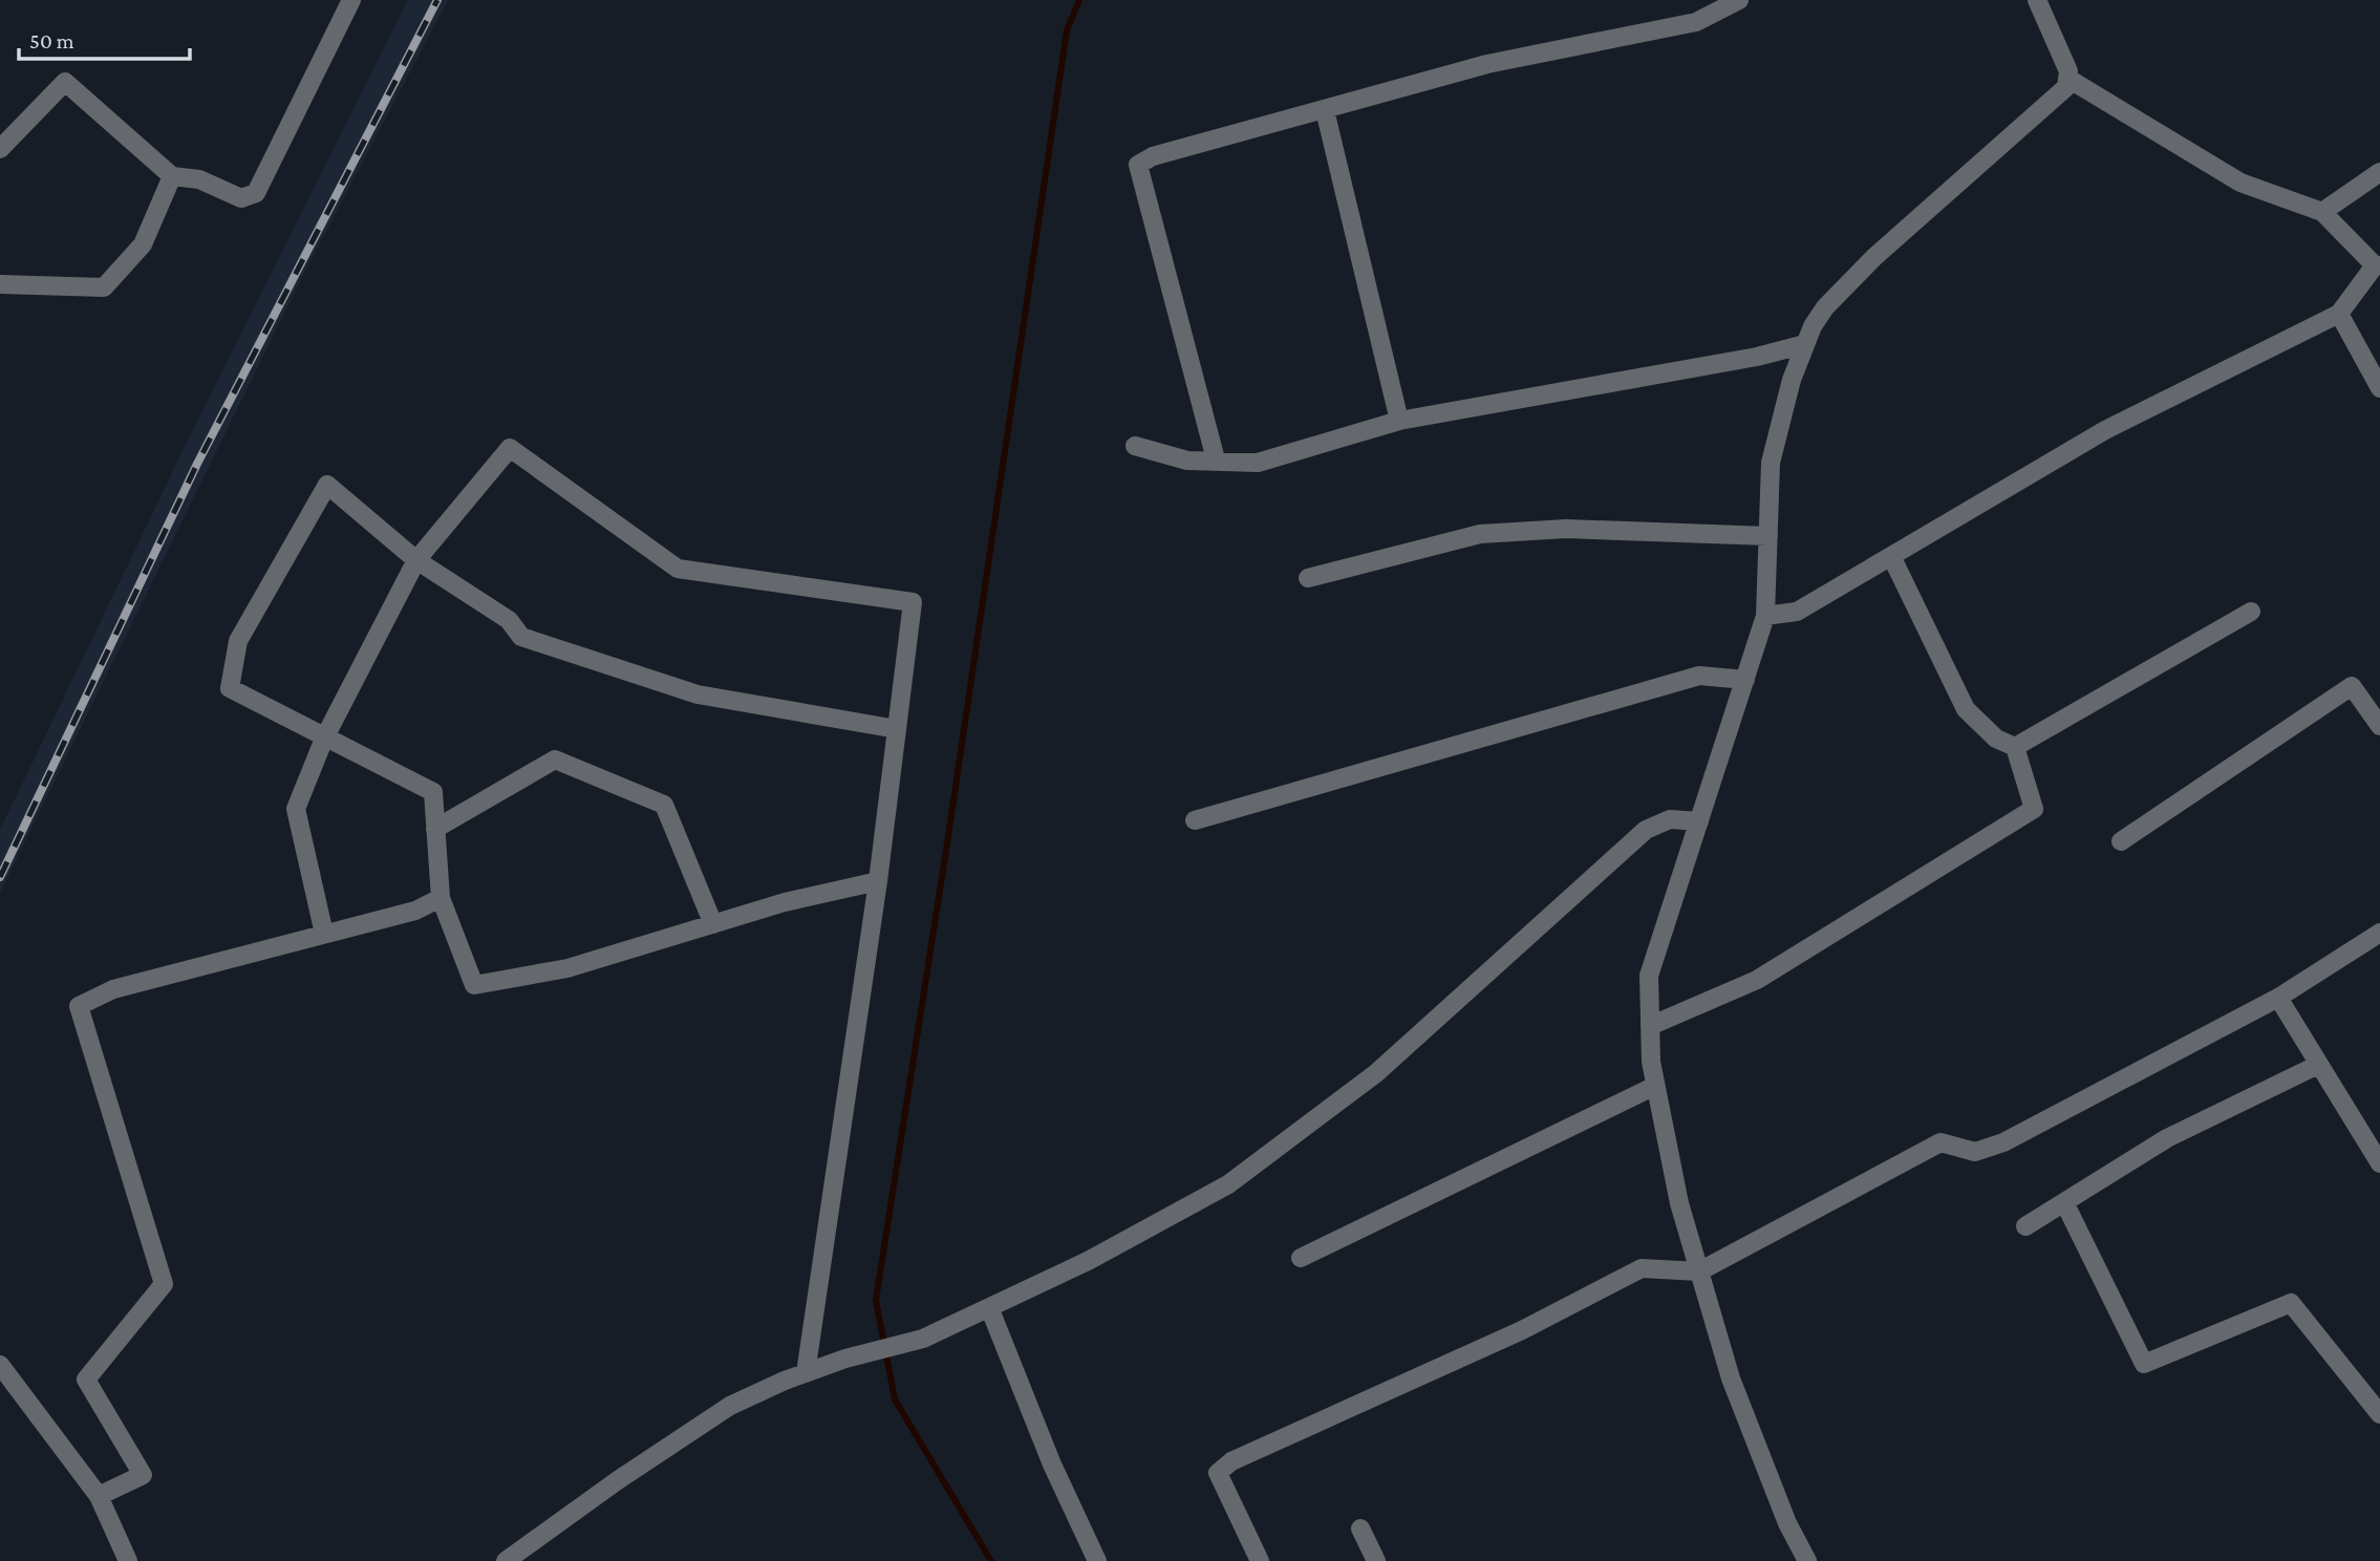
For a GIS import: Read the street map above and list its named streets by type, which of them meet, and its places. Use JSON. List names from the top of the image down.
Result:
{
  "scale_bar": "50 m"
}
